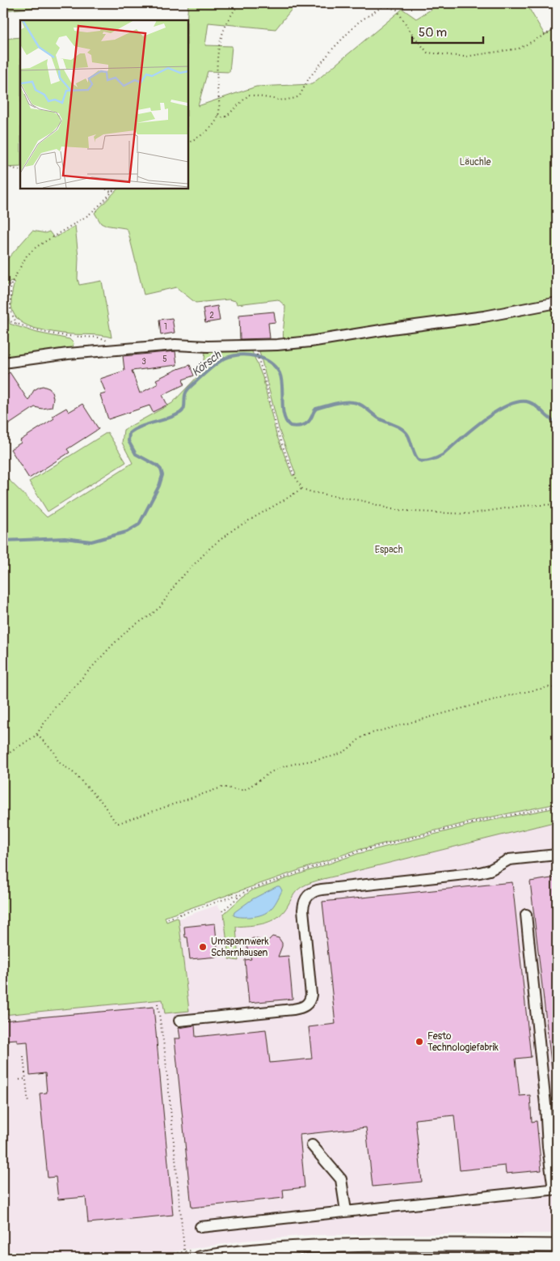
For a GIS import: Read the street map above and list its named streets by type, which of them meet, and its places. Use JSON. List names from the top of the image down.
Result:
{
  "water": ["Körsch"],
  "parks": ["Läuchle", "Espach"],
  "places": ["Umspannwerk Scharnhausen", "Festo Technologiefabrik"],
  "house_numbers": [
    "2",
    "1",
    "5",
    "3"
  ],
  "scale_bar": "50 m"
}
